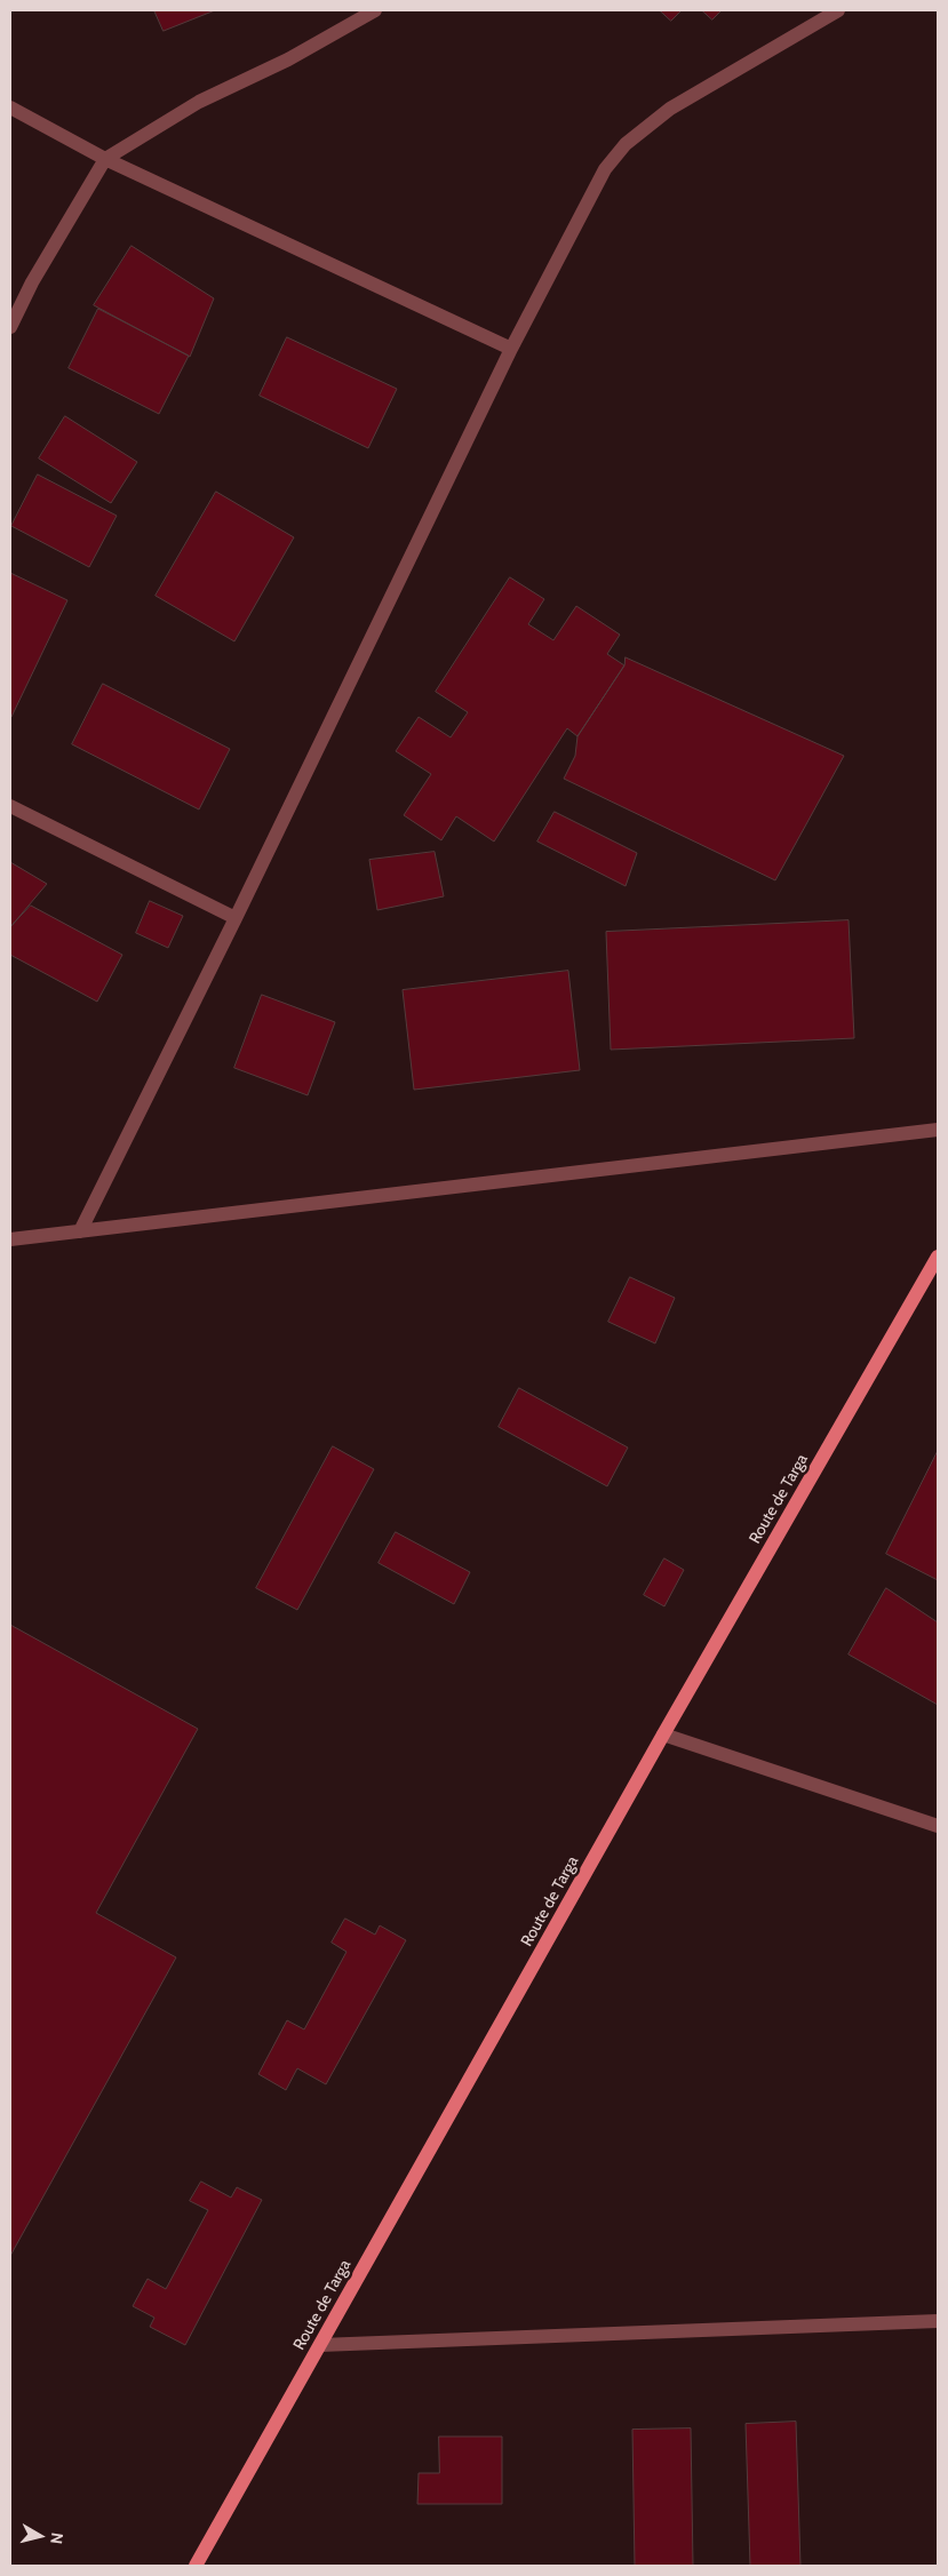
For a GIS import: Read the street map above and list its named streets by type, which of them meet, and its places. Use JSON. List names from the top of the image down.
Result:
{
  "streets": {
    "main road": ["Route de Targa"]
  },
  "north": "right"
}
